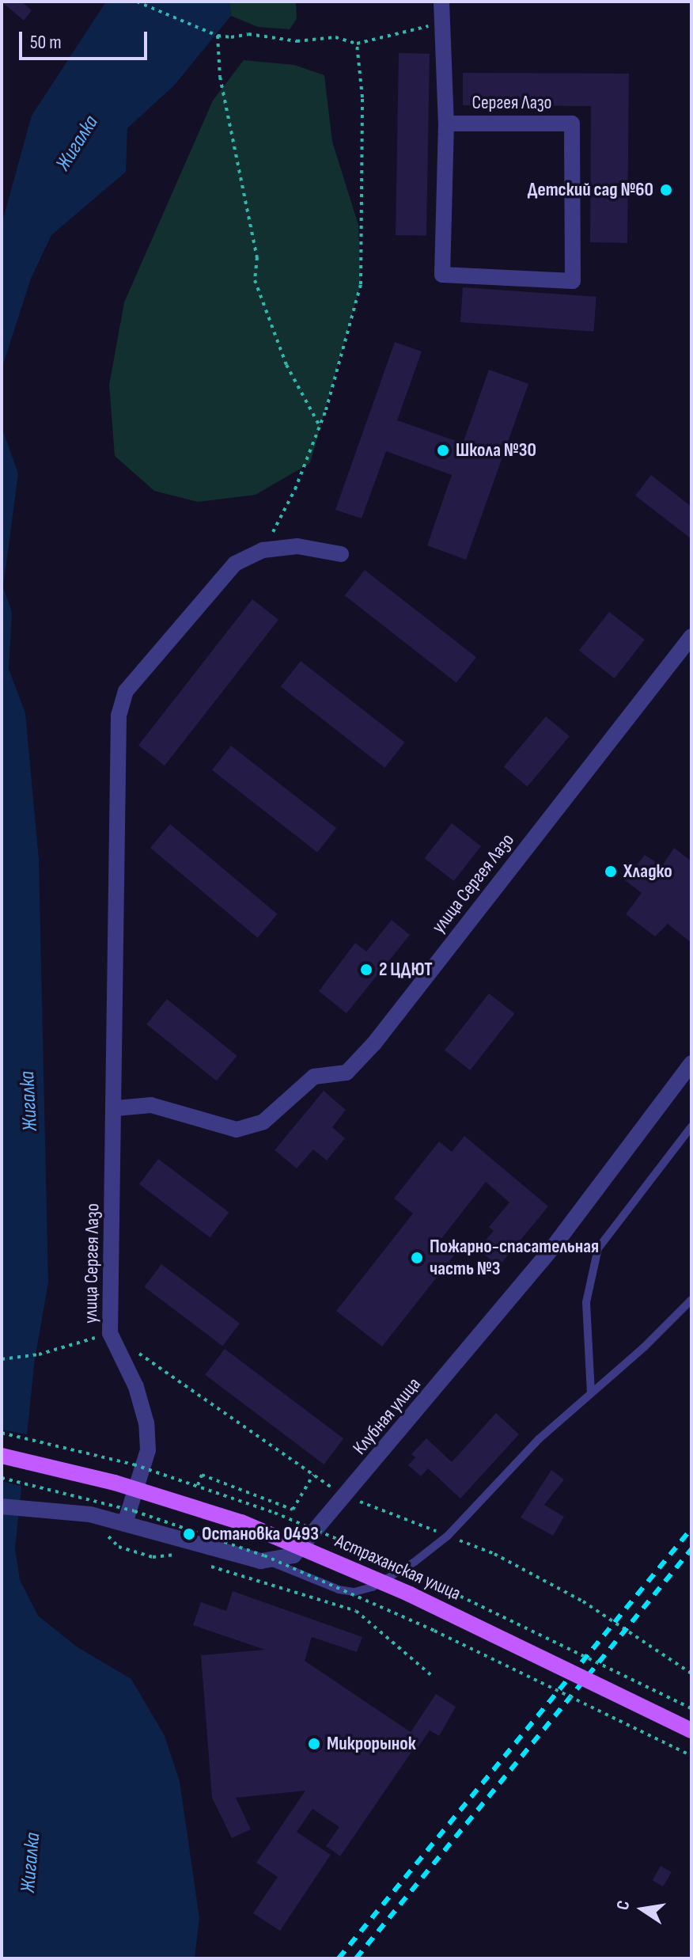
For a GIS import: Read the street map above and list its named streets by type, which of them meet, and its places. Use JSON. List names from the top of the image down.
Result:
{
  "streets": {
    "main road": ["Астраханская улица"],
    "street": ["Сергея Лазо", "улица Сергея Лазо", "Клубная улица"]
  },
  "water": ["Жигалка"],
  "places": [
    "Детский сад №60",
    "Школа №30",
    "Хладко",
    "2 ЦДЮТ",
    "Пожарно-спасательная часть №3",
    "Остановка 0493",
    "Микрорынок"
  ],
  "scale_bar": "50 m",
  "north": "left"
}
